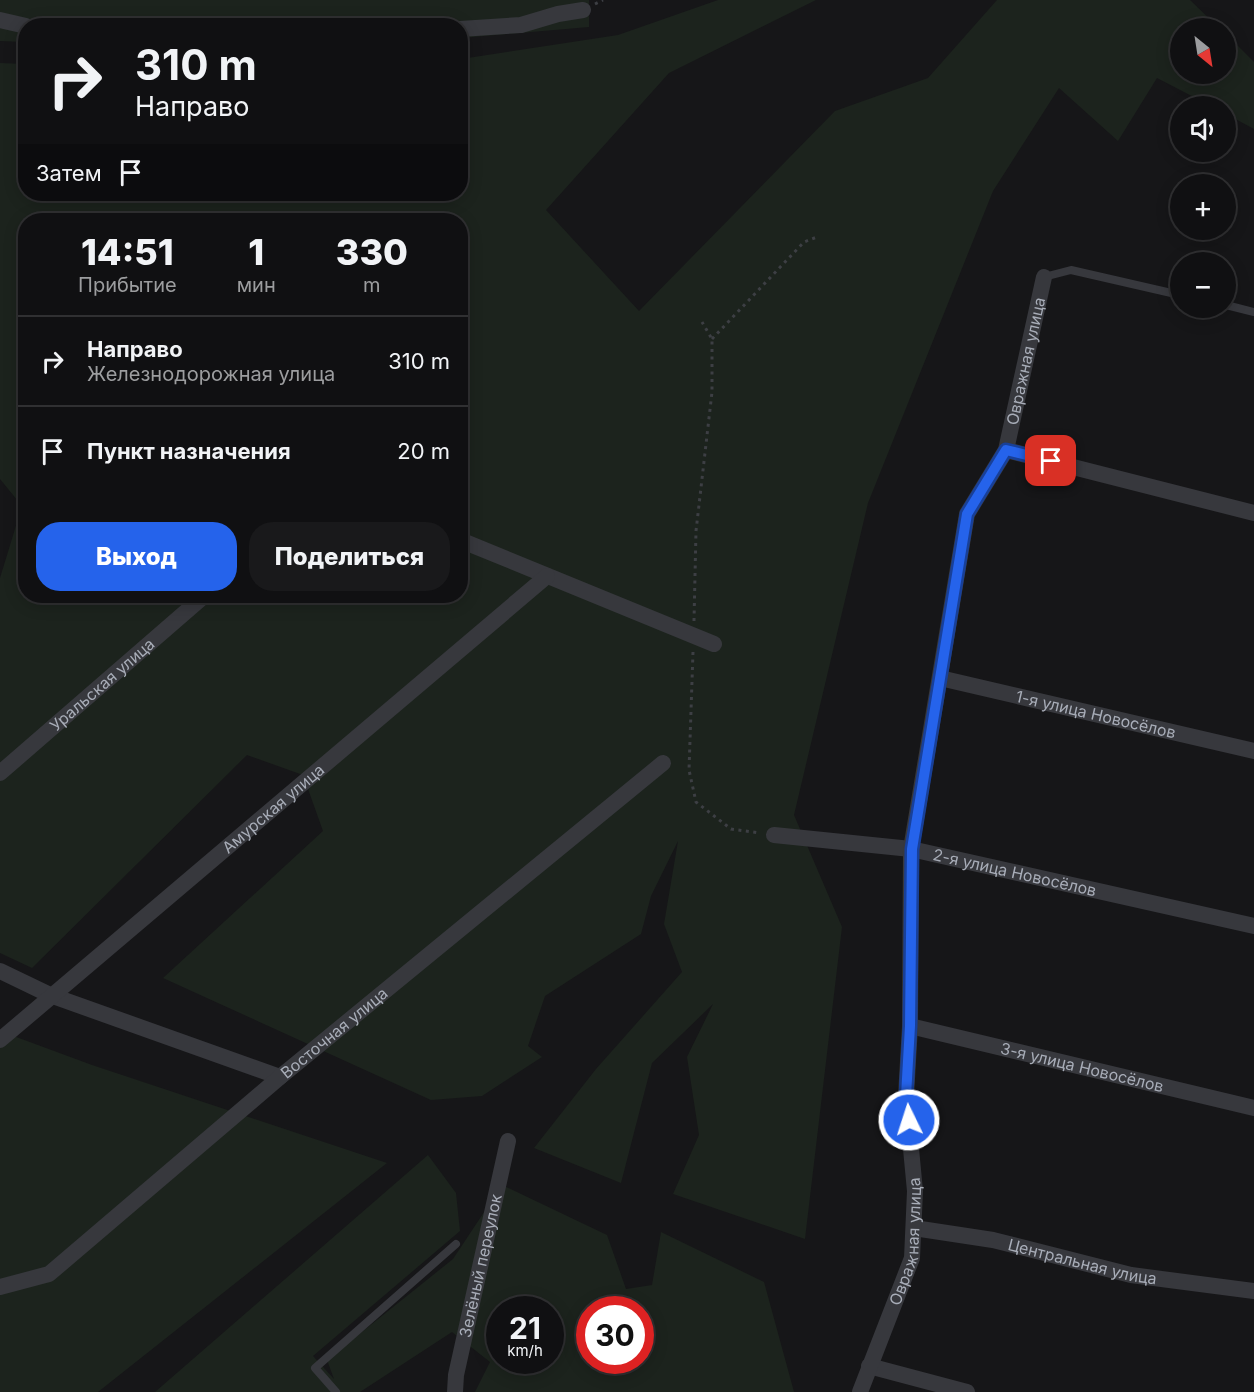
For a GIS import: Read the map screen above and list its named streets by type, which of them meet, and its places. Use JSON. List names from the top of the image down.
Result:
{
  "streets": {
    "street": [
      "Овражная улица",
      "Уральская улица",
      "1-я улица Новосёлов",
      "Амурская улица",
      "2-я улица Новосёлов",
      "Восточная улица",
      "3-я улица Новосёлов",
      "Центральная улица",
      "Зелёный переулок"
    ]
  },
  "crossings": [
    ["Овражная улица", "1-я улица Новосёлов"],
    ["Овражная улица", "2-я улица Новосёлов"],
    ["Овражная улица", "3-я улица Новосёлов"],
    ["Овражная улица", "Центральная улица"]
  ],
  "north": "bottom right",
  "page": {
    "map_buttons": ["+", "−"],
    "turn": ["310 m", "Направо"],
    "then": "Затем",
    "eta": [
      "14:51",
      "Прибытие",
      "1",
      "мин",
      "330",
      "m"
    ],
    "list": [
      {
        "name": "Направо",
        "note": "Железнодорожная улица",
        "value": "310 m"
      },
      {
        "name": "Пункт назначения",
        "value": "20 m"
      }
    ],
    "buttons": ["Выход", "Поделиться"],
    "speed": "21 km/h",
    "limit": "30"
  }
}
